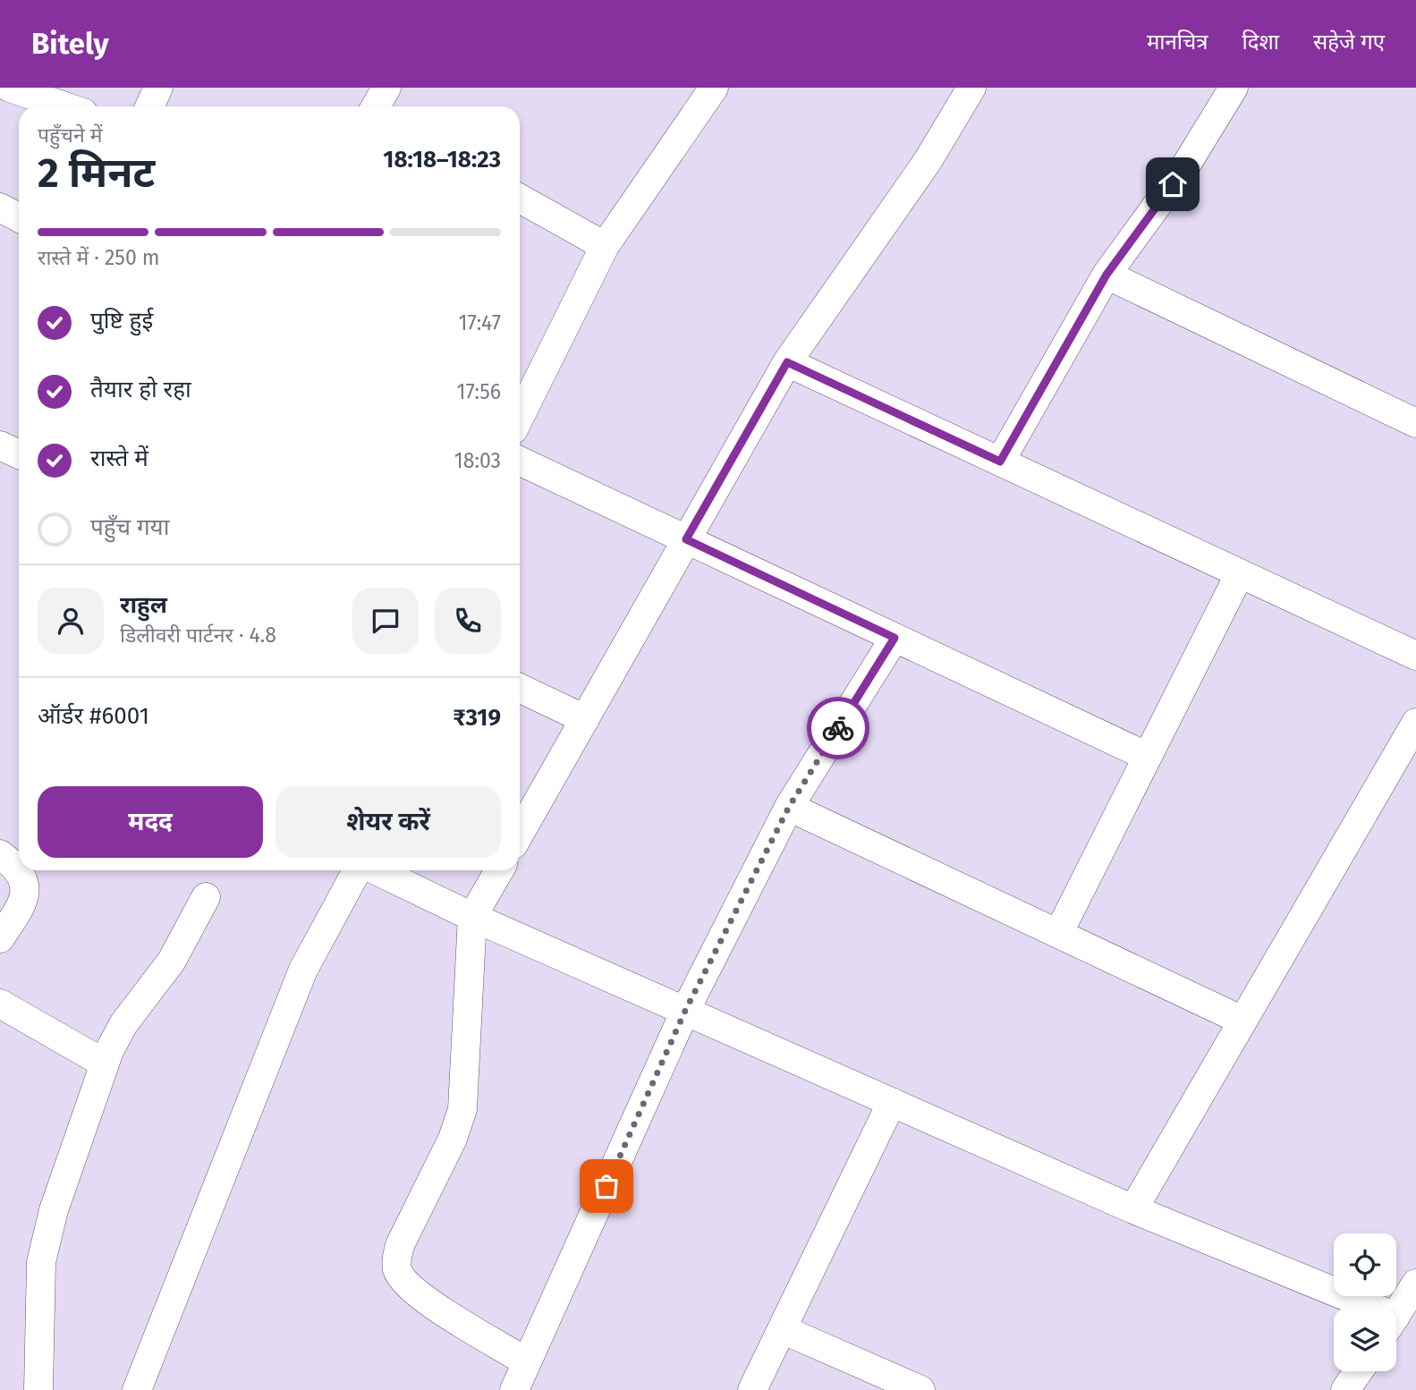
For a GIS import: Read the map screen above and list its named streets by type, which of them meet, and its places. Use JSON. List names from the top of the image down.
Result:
{
  "page": {
    "header": "Bitely",
    "nav": ["मानचित्र", "दिशा", "सहेजे गए"],
    "heading": ["2 मिनट", "पहुँचने में", "18:18–18:23"],
    "panel": [
      "राहुल",
      "डिलीवरी पार्टनर · 4.8",
      "ऑर्डर #6001",
      "₹319"
    ],
    "bar": "रास्ते में · 250 m",
    "list": [
      ["पुष्टि हुई", "17:47"],
      ["तैयार हो रहा", "17:56"],
      ["रास्ते में", "18:03"],
      "पहुँच गया"
    ],
    "buttons": ["मदद", "शेयर करें"]
  }
}
